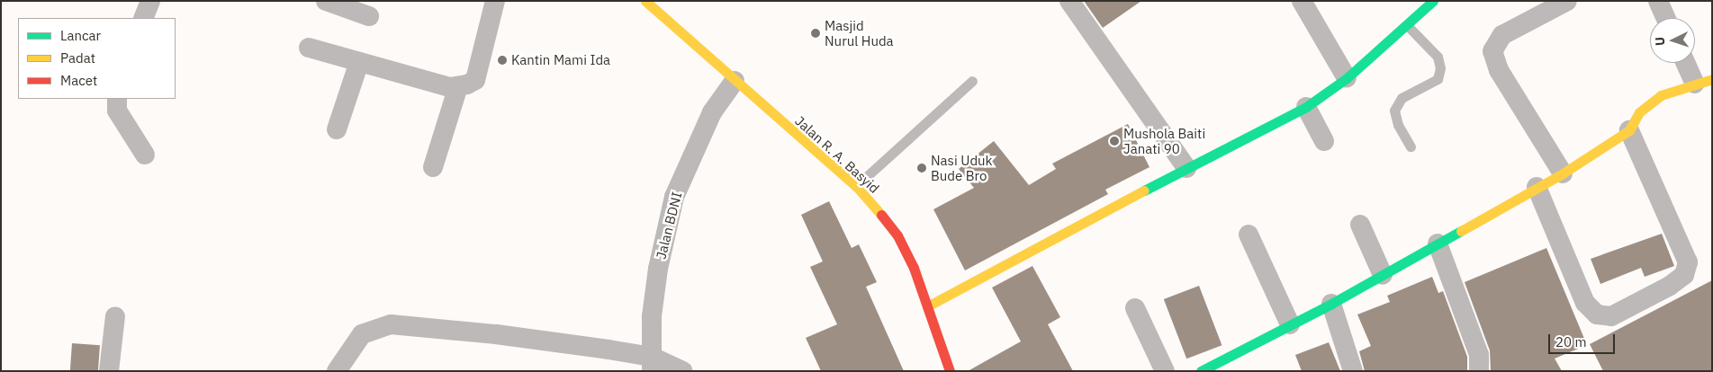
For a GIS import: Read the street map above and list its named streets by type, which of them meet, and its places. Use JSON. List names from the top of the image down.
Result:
{
  "streets": {
    "street": ["Jalan R. A. Basyid", "Jalan BDNI"]
  },
  "crossings": [
    ["Jalan R. A. Basyid", "Jalan BDNI"]
  ],
  "places": [
    "Masjid Nurul Huda",
    "Kantin Mami Ida",
    "Mushola Baiti Janati 90",
    "Nasi Uduk Bude Bro"
  ],
  "legend": ["Lancar", "Padat", "Macet"],
  "scale_bar": "20 m",
  "north": "left"
}
